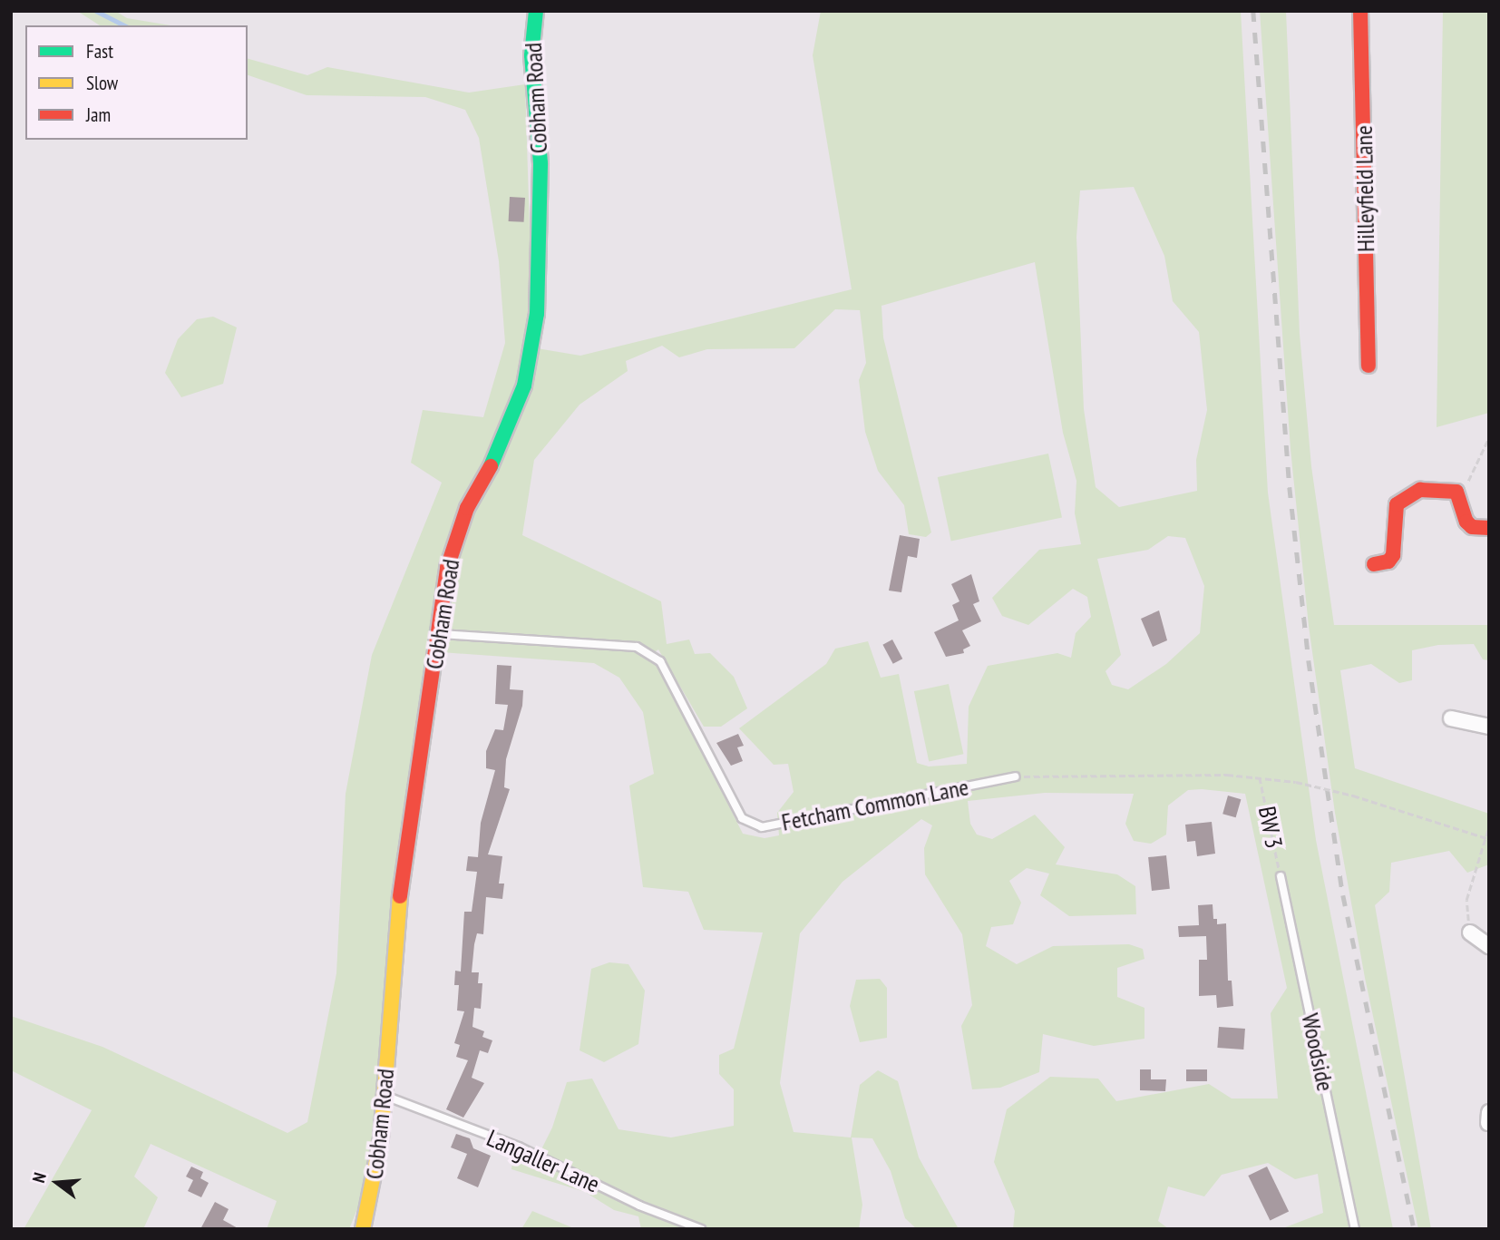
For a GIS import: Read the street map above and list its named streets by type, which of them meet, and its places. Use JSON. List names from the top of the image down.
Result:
{
  "streets": {
    "street": ["Cobham Road", "Hilleyfield Lane"],
    "lane": ["Fetcham Common Lane", "Woodside", "Langaller Lane"],
    "path": ["BW 3"]
  },
  "crossings": [
    ["Cobham Road", "Fetcham Common Lane"],
    ["Cobham Road", "Langaller Lane"],
    ["BW 3", "Woodside"]
  ],
  "legend": ["Fast", "Slow", "Jam"],
  "north": "left"
}
